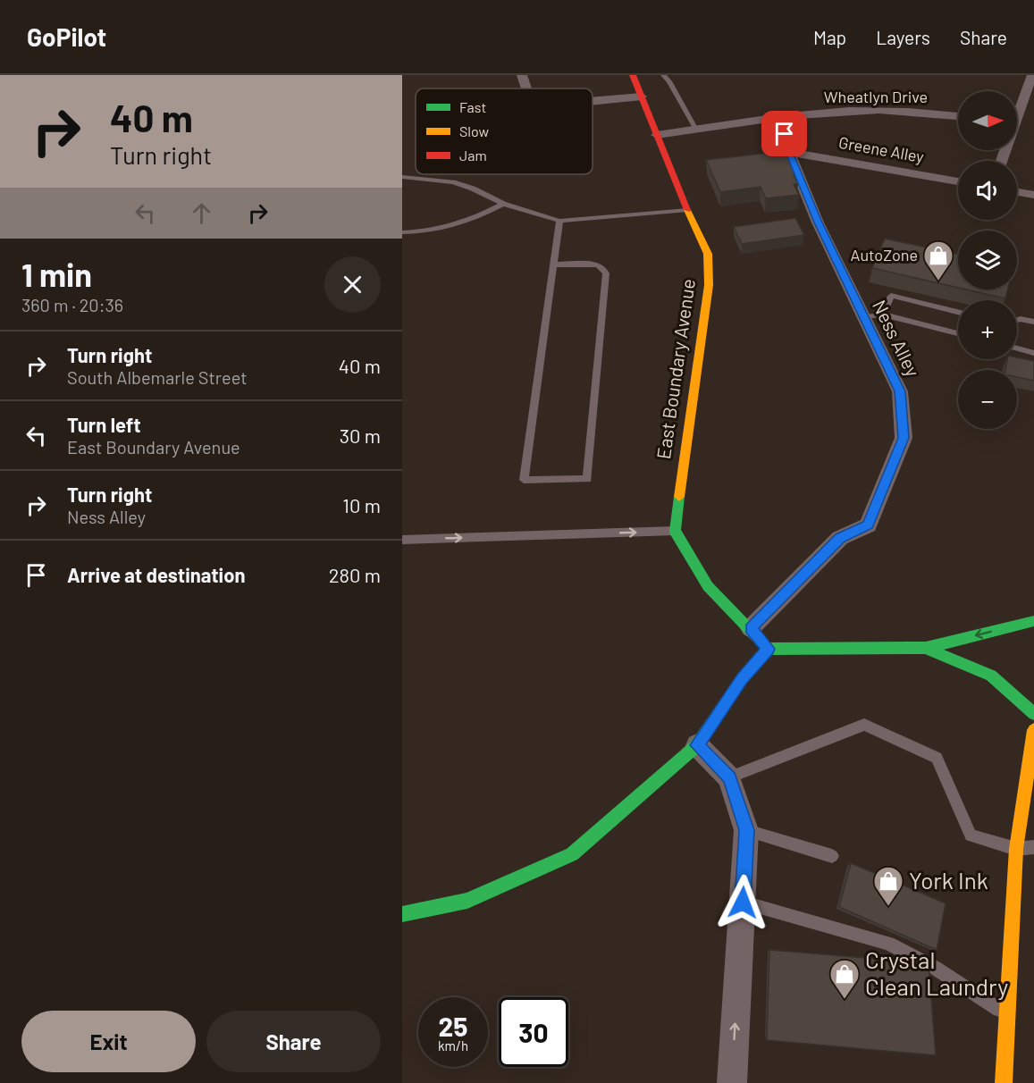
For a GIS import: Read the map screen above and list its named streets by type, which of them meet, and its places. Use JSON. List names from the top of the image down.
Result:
{
  "streets": {
    "street": [
      "Wheatlyn Drive",
      "Greene Alley",
      "Ness Alley",
      "East Boundary Avenue"
    ]
  },
  "crossings": [
    ["Wheatlyn Drive", "Ness Alley"],
    ["Wheatlyn Drive", "East Boundary Avenue"],
    ["Greene Alley", "Ness Alley"]
  ],
  "places": {
    "shop": ["AutoZone", "York Ink", "Crystal Clean Laundry"]
  },
  "legend": ["Fast", "Slow", "Jam"],
  "north": "right",
  "page": {
    "header": "GoPilot",
    "nav": ["Map", "Layers", "Share"],
    "turn": ["40 m", "Turn right"],
    "map_buttons": ["+", "−"],
    "heading": ["1 min", "360 m · 20:36"],
    "list": [
      {
        "name": "Turn right",
        "note": "South Albemarle Street",
        "value": "40 m"
      },
      {
        "name": "Turn left",
        "note": "East Boundary Avenue",
        "value": "30 m"
      },
      {
        "name": "Turn right",
        "note": "Ness Alley",
        "value": "10 m"
      },
      {
        "name": "Arrive at destination",
        "value": "280 m"
      }
    ],
    "speed": "25 km/h",
    "limit": "30",
    "buttons": ["Exit", "Share"]
  }
}
